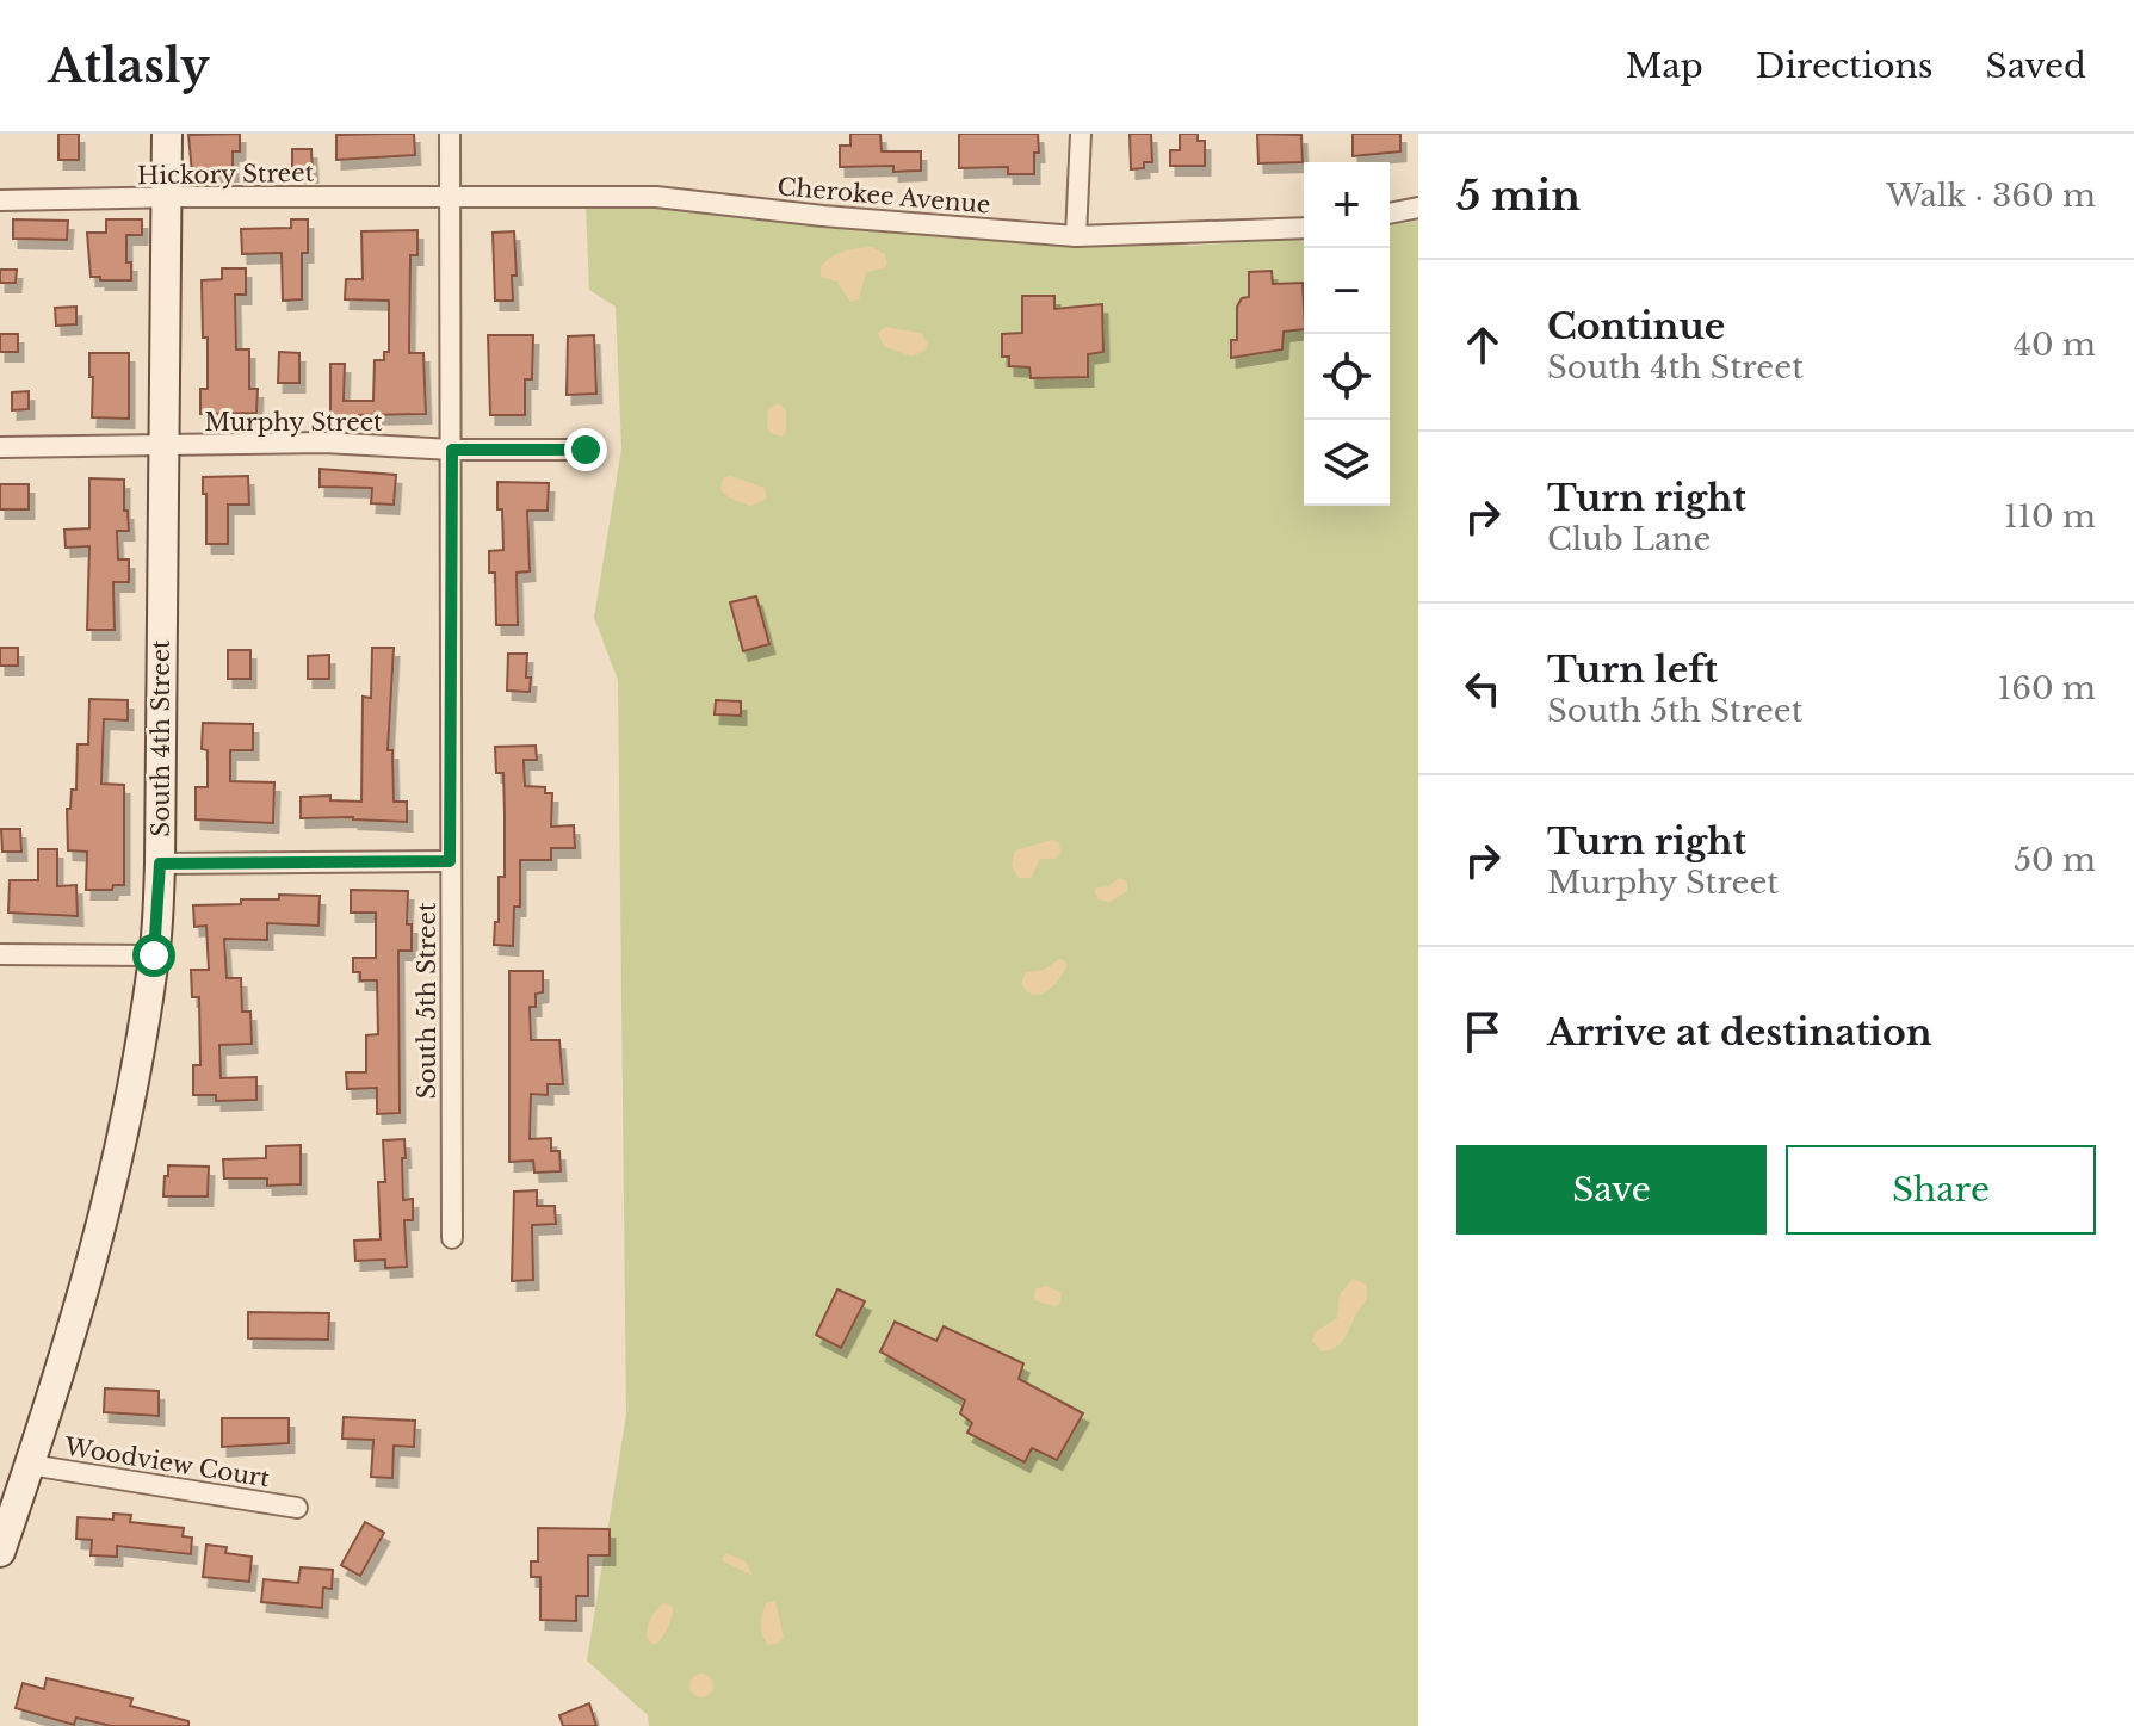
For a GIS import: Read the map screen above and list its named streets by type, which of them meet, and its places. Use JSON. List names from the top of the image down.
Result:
{
  "streets": {
    "main road": ["South 4th Street"],
    "street": [
      "Hickory Street",
      "Cherokee Avenue",
      "Murphy Street",
      "South 5th Street",
      "Woodview Court"
    ]
  },
  "crossings": [
    ["Hickory Street", "Cherokee Avenue"],
    ["Hickory Street", "South 4th Street"],
    ["Hickory Street", "South 5th Street"],
    ["Cherokee Avenue", "South 5th Street"],
    ["Murphy Street", "South 4th Street"],
    ["Murphy Street", "South 5th Street"],
    ["South 4th Street", "Woodview Court"]
  ],
  "page": {
    "header": "Atlasly",
    "nav": ["Map", "Directions", "Saved"],
    "heading": ["5 min", "Walk · 360 m"],
    "map_buttons": ["+", "−"],
    "list": [
      ["Continue", "South 4th Street", "40 m"],
      ["Turn right", "Club Lane", "110 m"],
      ["Turn left", "South 5th Street", "160 m"],
      ["Turn right", "Murphy Street", "50 m"],
      "Arrive at destination"
    ],
    "buttons": ["Save", "Share"]
  }
}
